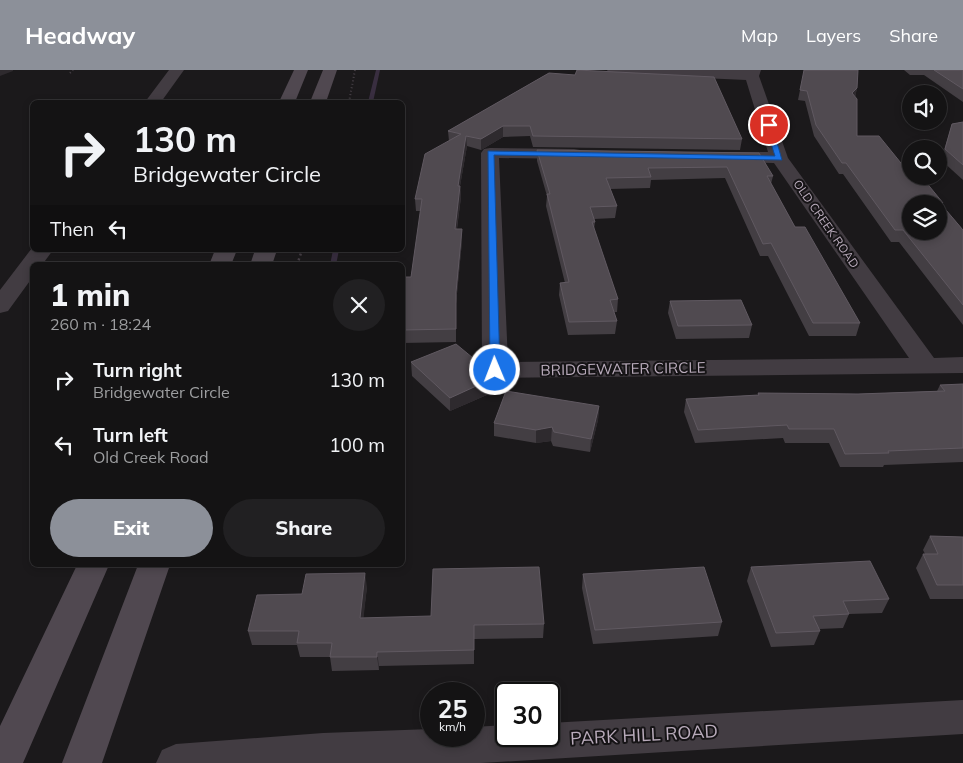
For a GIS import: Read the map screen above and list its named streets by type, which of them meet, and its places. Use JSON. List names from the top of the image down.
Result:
{
  "streets": {
    "street": ["OLD CREEK ROAD", "BRIDGEWATER CIRCLE", "PARK HILL ROAD"]
  },
  "crossings": [
    ["OLD CREEK ROAD", "BRIDGEWATER CIRCLE"]
  ],
  "page": {
    "header": "Headway",
    "nav": ["Map", "Layers", "Share"],
    "turn": ["130 m", "Bridgewater Circle"],
    "then": "Then",
    "heading": ["1 min", "260 m · 18:24"],
    "list": [
      {
        "name": "Turn right",
        "note": "Bridgewater Circle",
        "value": "130 m"
      },
      {
        "name": "Turn left",
        "note": "Old Creek Road",
        "value": "100 m"
      }
    ],
    "buttons": ["Exit", "Share"],
    "speed": "25 km/h",
    "limit": "30"
  }
}
